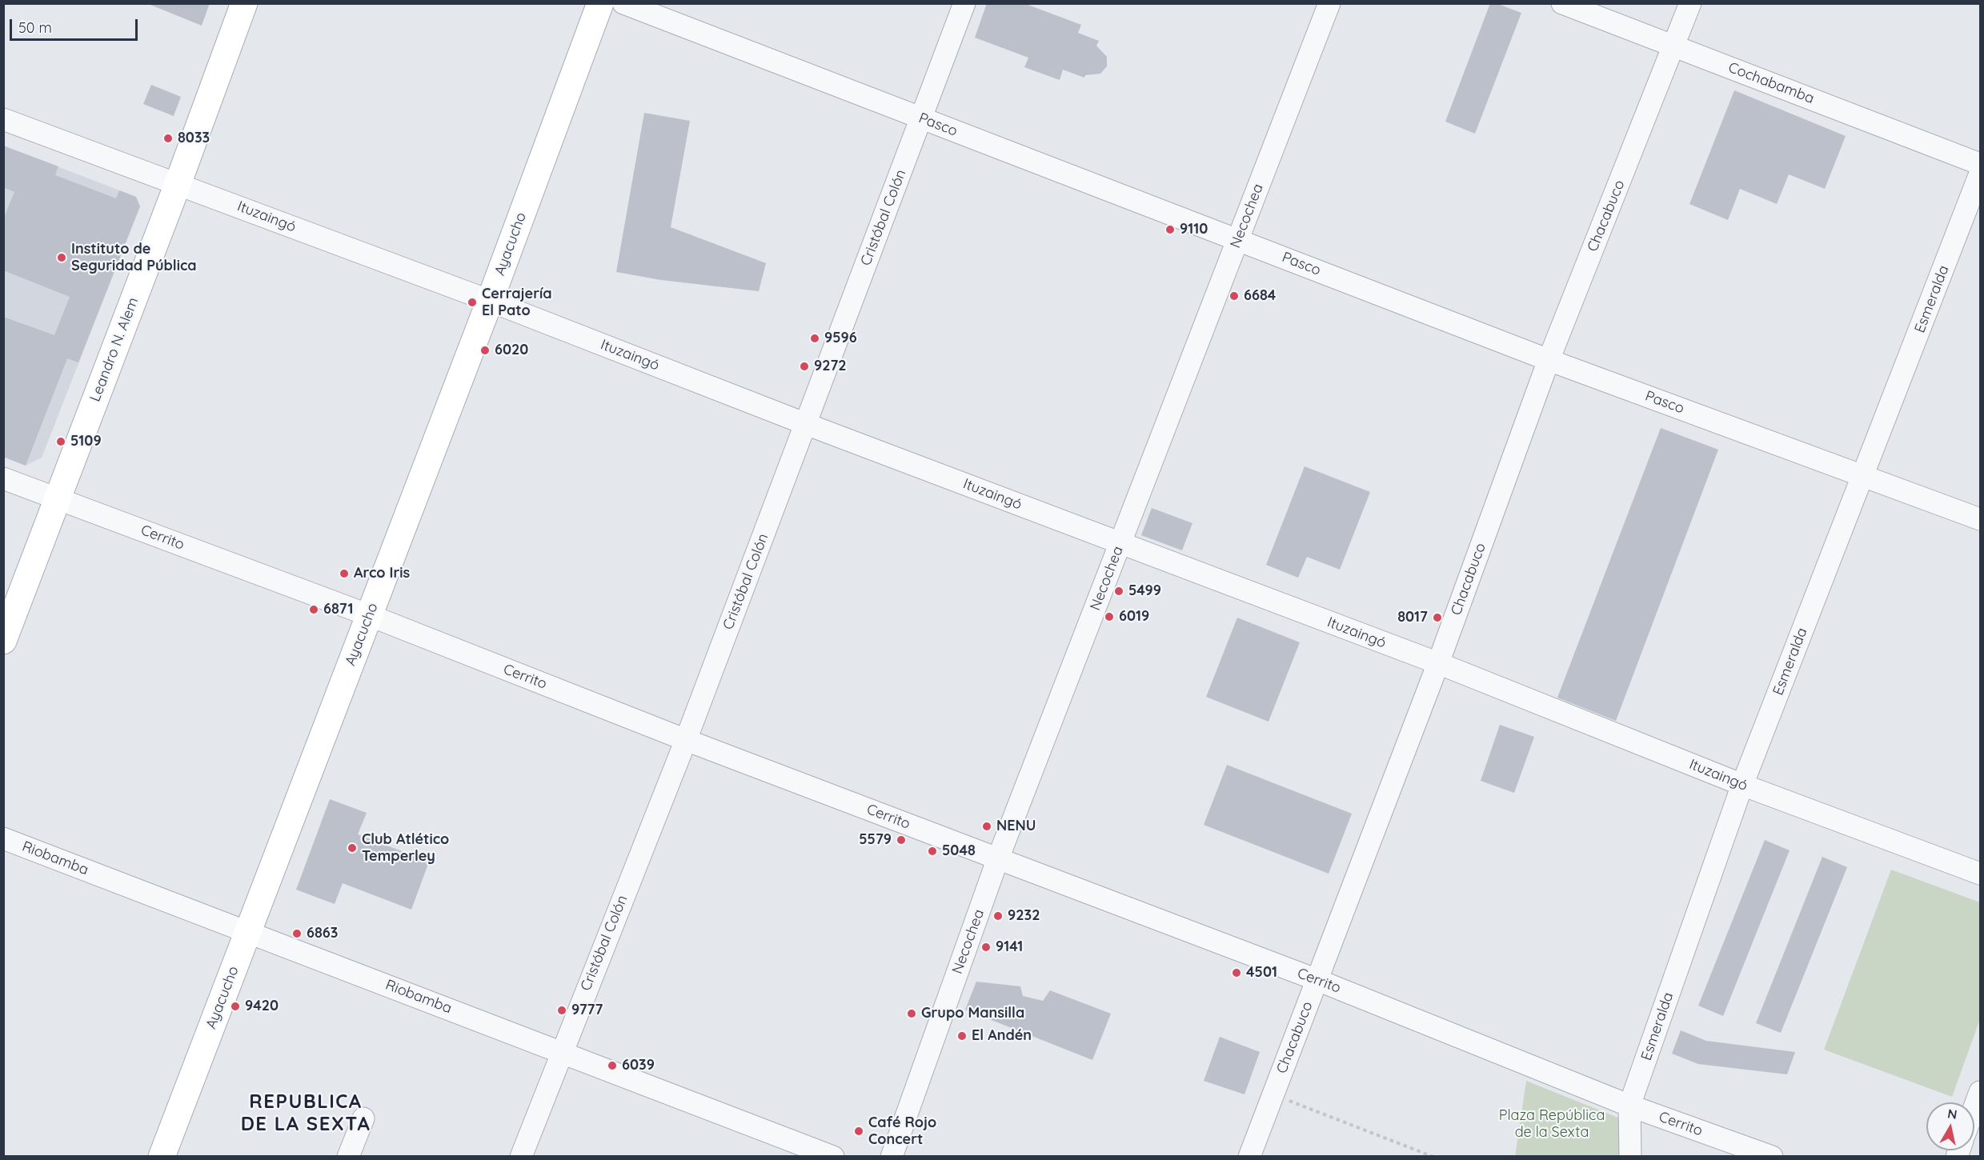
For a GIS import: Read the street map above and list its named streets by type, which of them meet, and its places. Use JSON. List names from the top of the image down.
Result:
{
  "streets": {
    "main road": ["Ayacucho", "Leandro N. Alem"],
    "street": [
      "Cochabamba",
      "Pasco",
      "Necochea",
      "Chacabuco",
      "Ituzaingó",
      "Cristóbal Colón",
      "Esmeralda",
      "Cerrito",
      "Riobamba"
    ]
  },
  "crossings": [
    ["Cochabamba", "Chacabuco"],
    ["Pasco", "Necochea"],
    ["Pasco", "Chacabuco"],
    ["Pasco", "Cristóbal Colón"],
    ["Pasco", "Esmeralda"],
    ["Necochea", "Ituzaingó"],
    ["Necochea", "Cerrito"],
    ["Chacabuco", "Ituzaingó"],
    ["Chacabuco", "Cerrito"],
    ["Ituzaingó", "Cristóbal Colón"],
    ["Ituzaingó", "Ayacucho"],
    ["Ituzaingó", "Esmeralda"],
    ["Ituzaingó", "Leandro N. Alem"],
    ["Cristóbal Colón", "Cerrito"],
    ["Cristóbal Colón", "Riobamba"],
    ["Ayacucho", "Cerrito"],
    ["Ayacucho", "Riobamba"],
    ["Esmeralda", "Cerrito"],
    ["Leandro N. Alem", "Cerrito"]
  ],
  "districts": ["REPUBLICA DE LA SEXTA"],
  "parks": ["Plaza República de la Sexta"],
  "places": [
    "8033",
    "9110",
    "Instituto de Seguridad Pública",
    "6684",
    "Cerrajería El Pato",
    "9596",
    "6020",
    "9272",
    "5109",
    "Arco Iris",
    "5499",
    "6871",
    "6019",
    "8017",
    "NENU",
    "5579",
    "Club Atlético Temperley",
    "5048",
    "9232",
    "6863",
    "9141",
    "4501",
    "9420",
    "9777",
    "Grupo Mansilla",
    "El Andén",
    "6039",
    "Café Rojo Concert"
  ],
  "scale_bar": "50 m",
  "north": "top"
}
